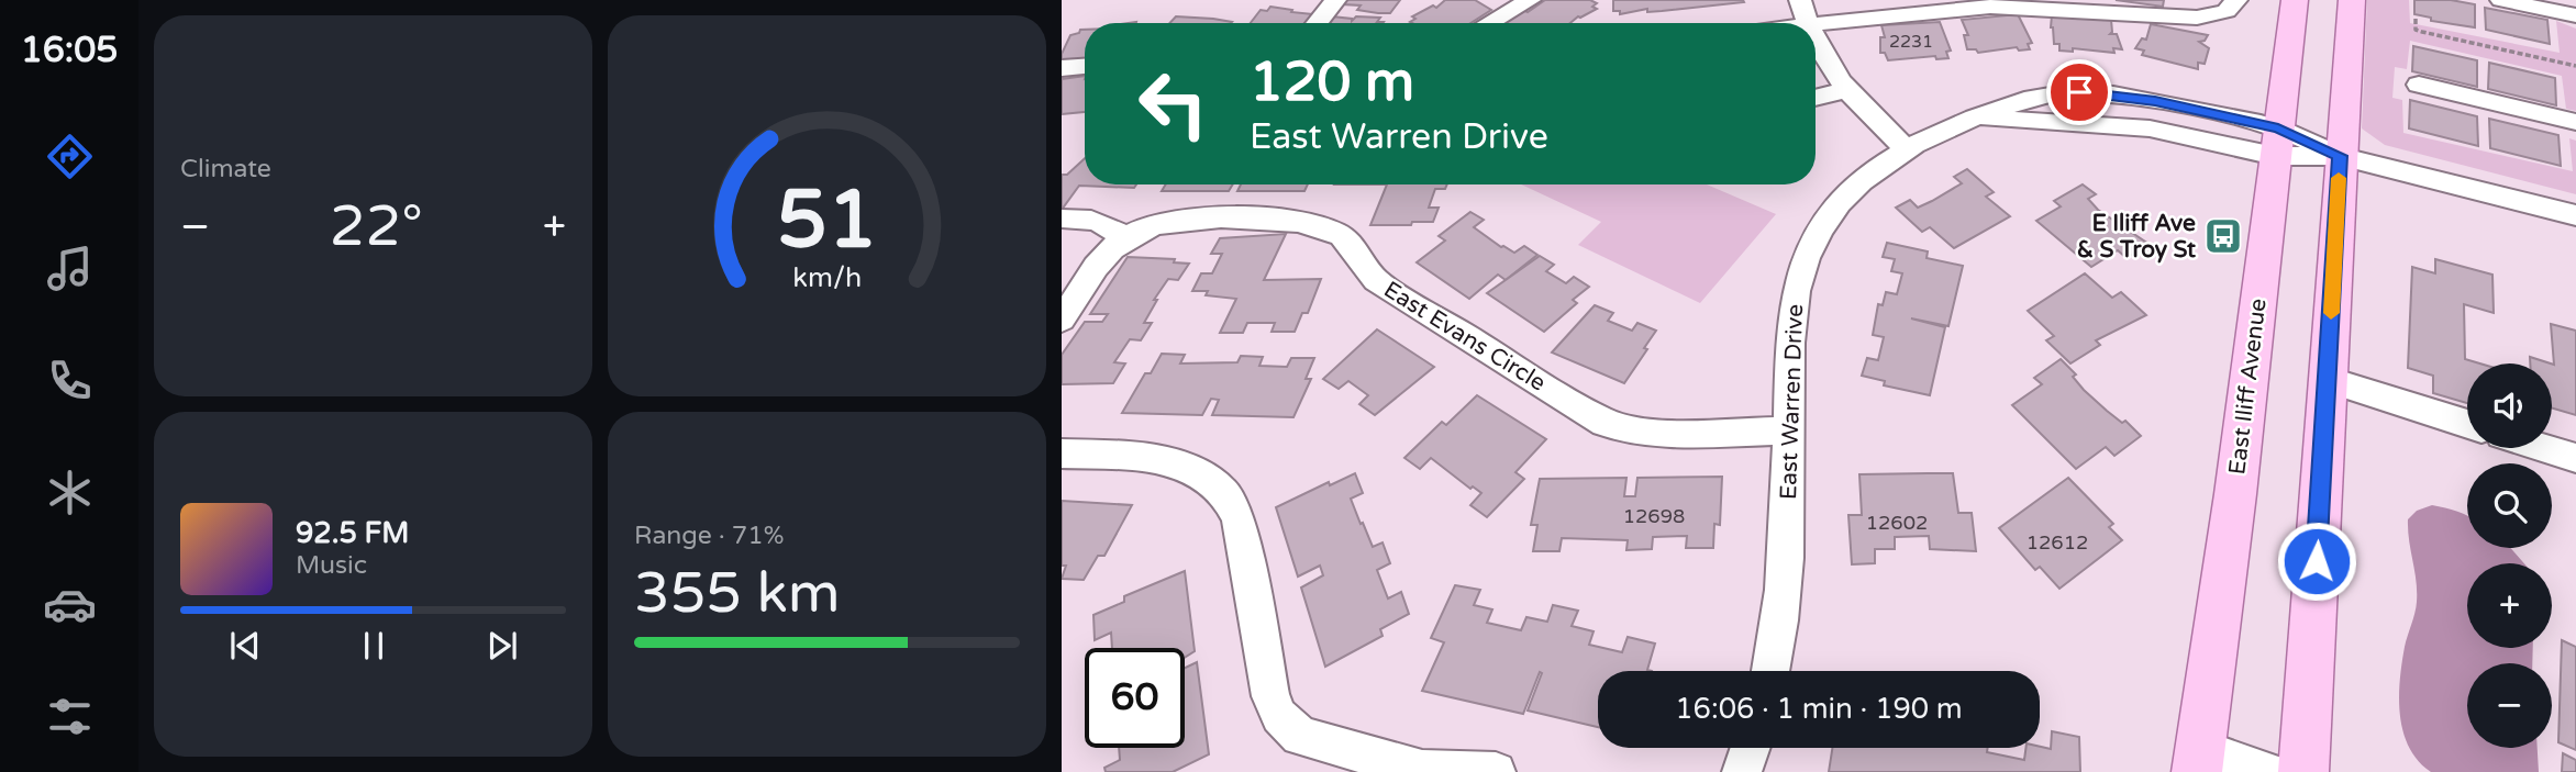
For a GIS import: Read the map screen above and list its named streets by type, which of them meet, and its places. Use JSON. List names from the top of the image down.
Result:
{
  "streets": {
    "main road": ["East Iliff Avenue"],
    "street": ["East Evans Circle", "East Warren Drive"]
  },
  "crossings": [
    ["East Evans Circle", "East Warren Drive"],
    ["East Iliff Avenue", "East Warren Drive"]
  ],
  "places": {
    "bus stop": ["E Iliff Ave & S Troy St"]
  },
  "house_numbers": [
    "2231",
    "12698",
    "12602",
    "12612"
  ],
  "page": {
    "tabs": "16:05",
    "tile": [
      "Climate",
      ["Range · 71%", "355 km"]
    ],
    "turn": ["120 m", "East Warren Drive"],
    "heat": ["−", "22°", "+"],
    "map_buttons": ["+", "−"],
    "song": ["92.5 FM", "Music"],
    "limit": "60",
    "trip": "16:06 · 1 min · 190 m",
    "gauge": ["51", "km/h"]
  }
}
